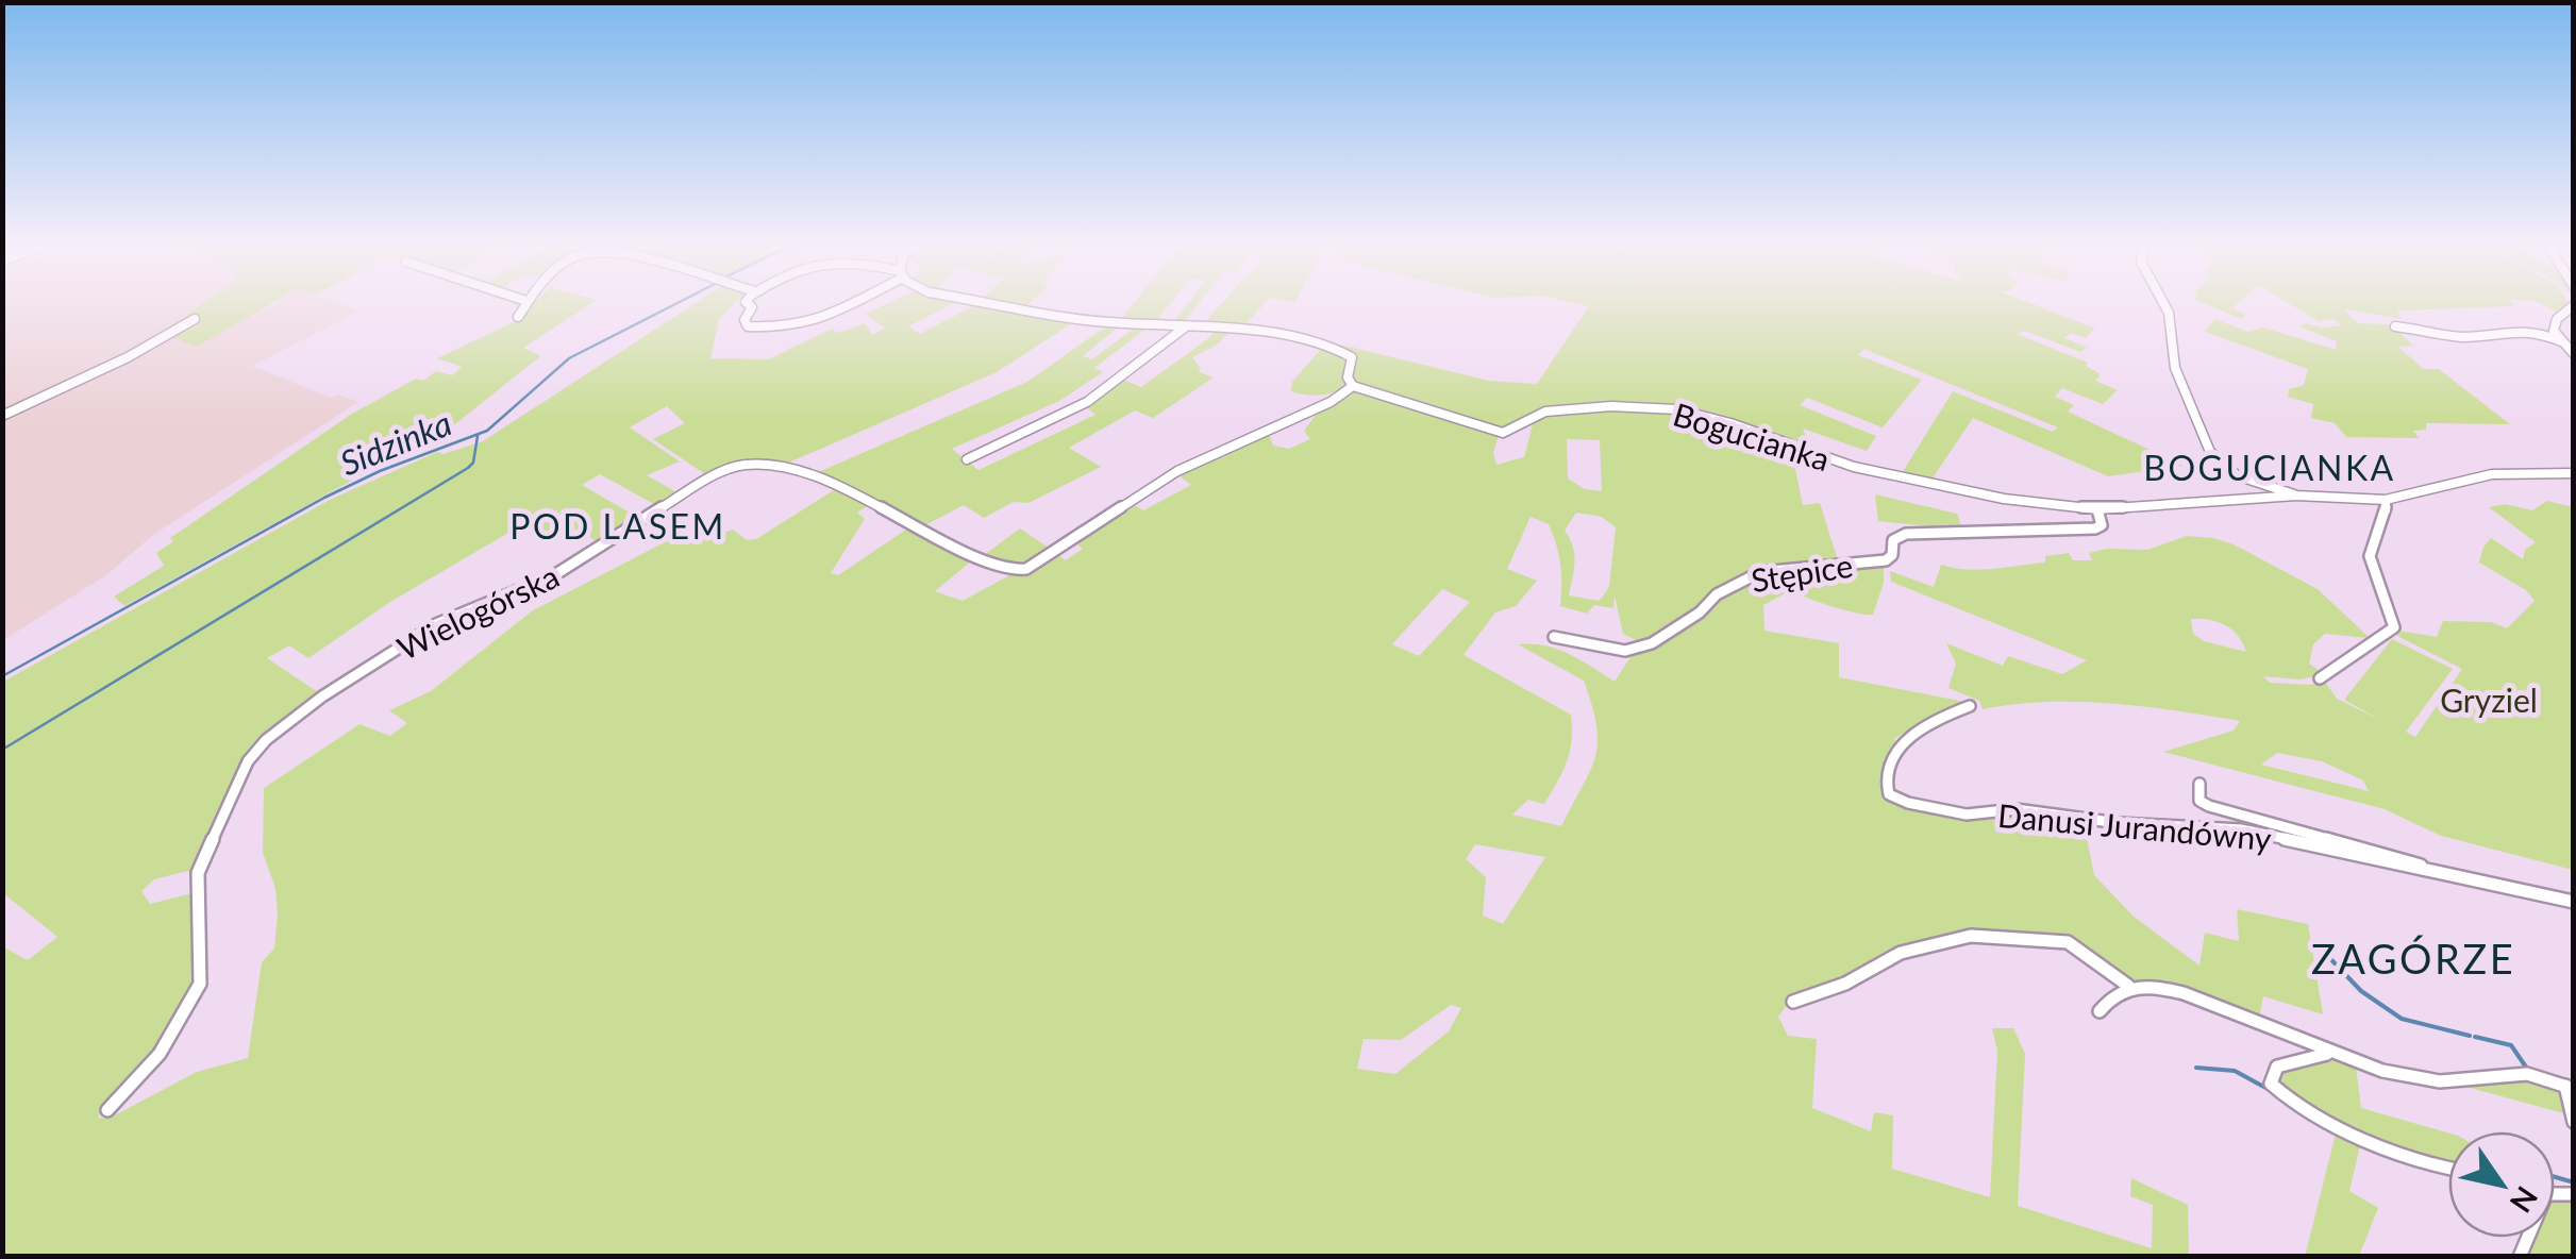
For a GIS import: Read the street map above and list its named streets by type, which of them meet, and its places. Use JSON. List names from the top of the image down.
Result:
{
  "streets": {
    "street": [
      "Bogucianka",
      "Stępice",
      "Wielogórska",
      "Danusi Jurandówny"
    ]
  },
  "crossings": [
    ["Bogucianka", "Stępice"],
    ["Bogucianka", "Wielogórska"]
  ],
  "districts": ["BOGUCIANKA", "POD LASEM", "ZAGÓRZE"],
  "water": ["Sidzinka"],
  "parks": ["Gryziel"],
  "north": "bottom right"
}
